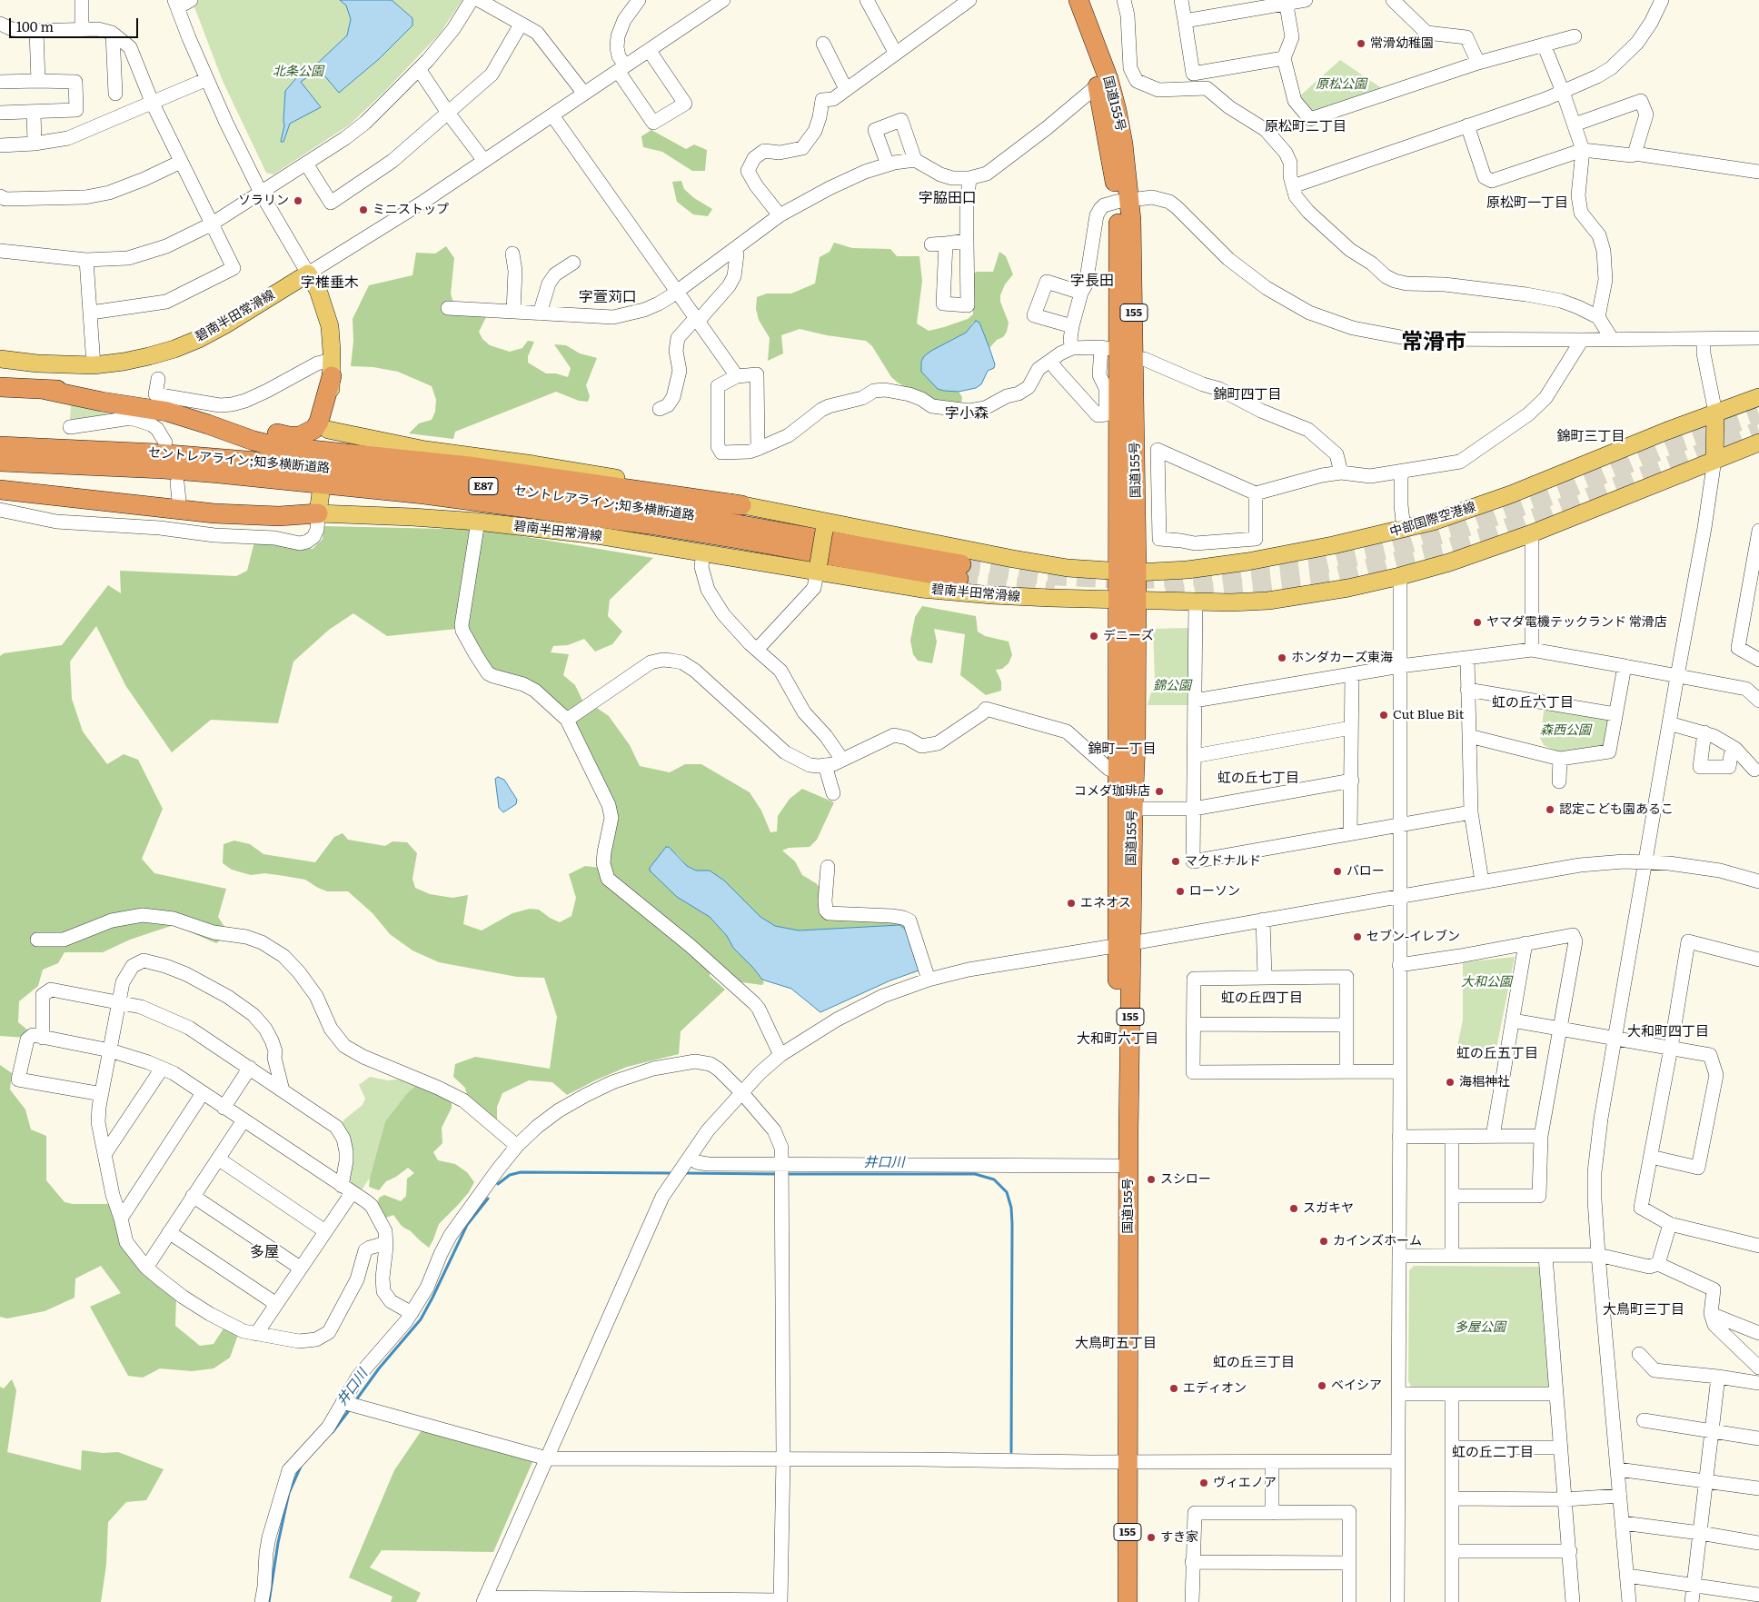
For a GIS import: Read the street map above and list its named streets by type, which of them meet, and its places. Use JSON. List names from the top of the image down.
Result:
{
  "streets": {
    "highway": [
      "国道155号",
      "155",
      "セントレアライン;知多横断道路",
      "E87"
    ],
    "main road": ["碧南半田常滑線", "中部国際空港線"]
  },
  "crossings": [
    ["国道155号", "碧南半田常滑線"],
    ["国道155号", "中部国際空港線"]
  ],
  "districts": [
    "原松町二丁目",
    "字脇田口",
    "原松町一丁目",
    "字長田",
    "字椎垂木",
    "字萱苅口",
    "常滑市",
    "錦町四丁目",
    "字小森",
    "錦町三丁目",
    "虹の丘六丁目",
    "錦町一丁目",
    "虹の丘七丁目",
    "虹の丘四丁目",
    "大和町四丁目",
    "大和町六丁目",
    "虹の丘五丁目",
    "多屋",
    "大鳥町三丁目",
    "大鳥町五丁目",
    "虹の丘三丁目",
    "虹の丘二丁目"
  ],
  "water": ["井口川"],
  "parks": [
    "北条公園",
    "原松公園",
    "錦公園",
    "森西公園",
    "大和公園",
    "多屋公園"
  ],
  "places": [
    "常滑幼稚園",
    "ソラリン",
    "ミニストップ",
    "ヤマダ電機テックランド 常滑店",
    "デニーズ",
    "ホンダカーズ東海",
    "Cut Blue Bit",
    "コメダ珈琲店",
    "認定こども園あるこ",
    "マクドナルド",
    "バロー",
    "ローソン",
    "エネオス",
    "セブン-イレブン",
    "海椙神社",
    "スシロー",
    "スガキヤ",
    "カインズホーム",
    "ベイシア",
    "エディオン",
    "ヴィエノア",
    "すき家"
  ],
  "scale_bar": "100 m"
}
